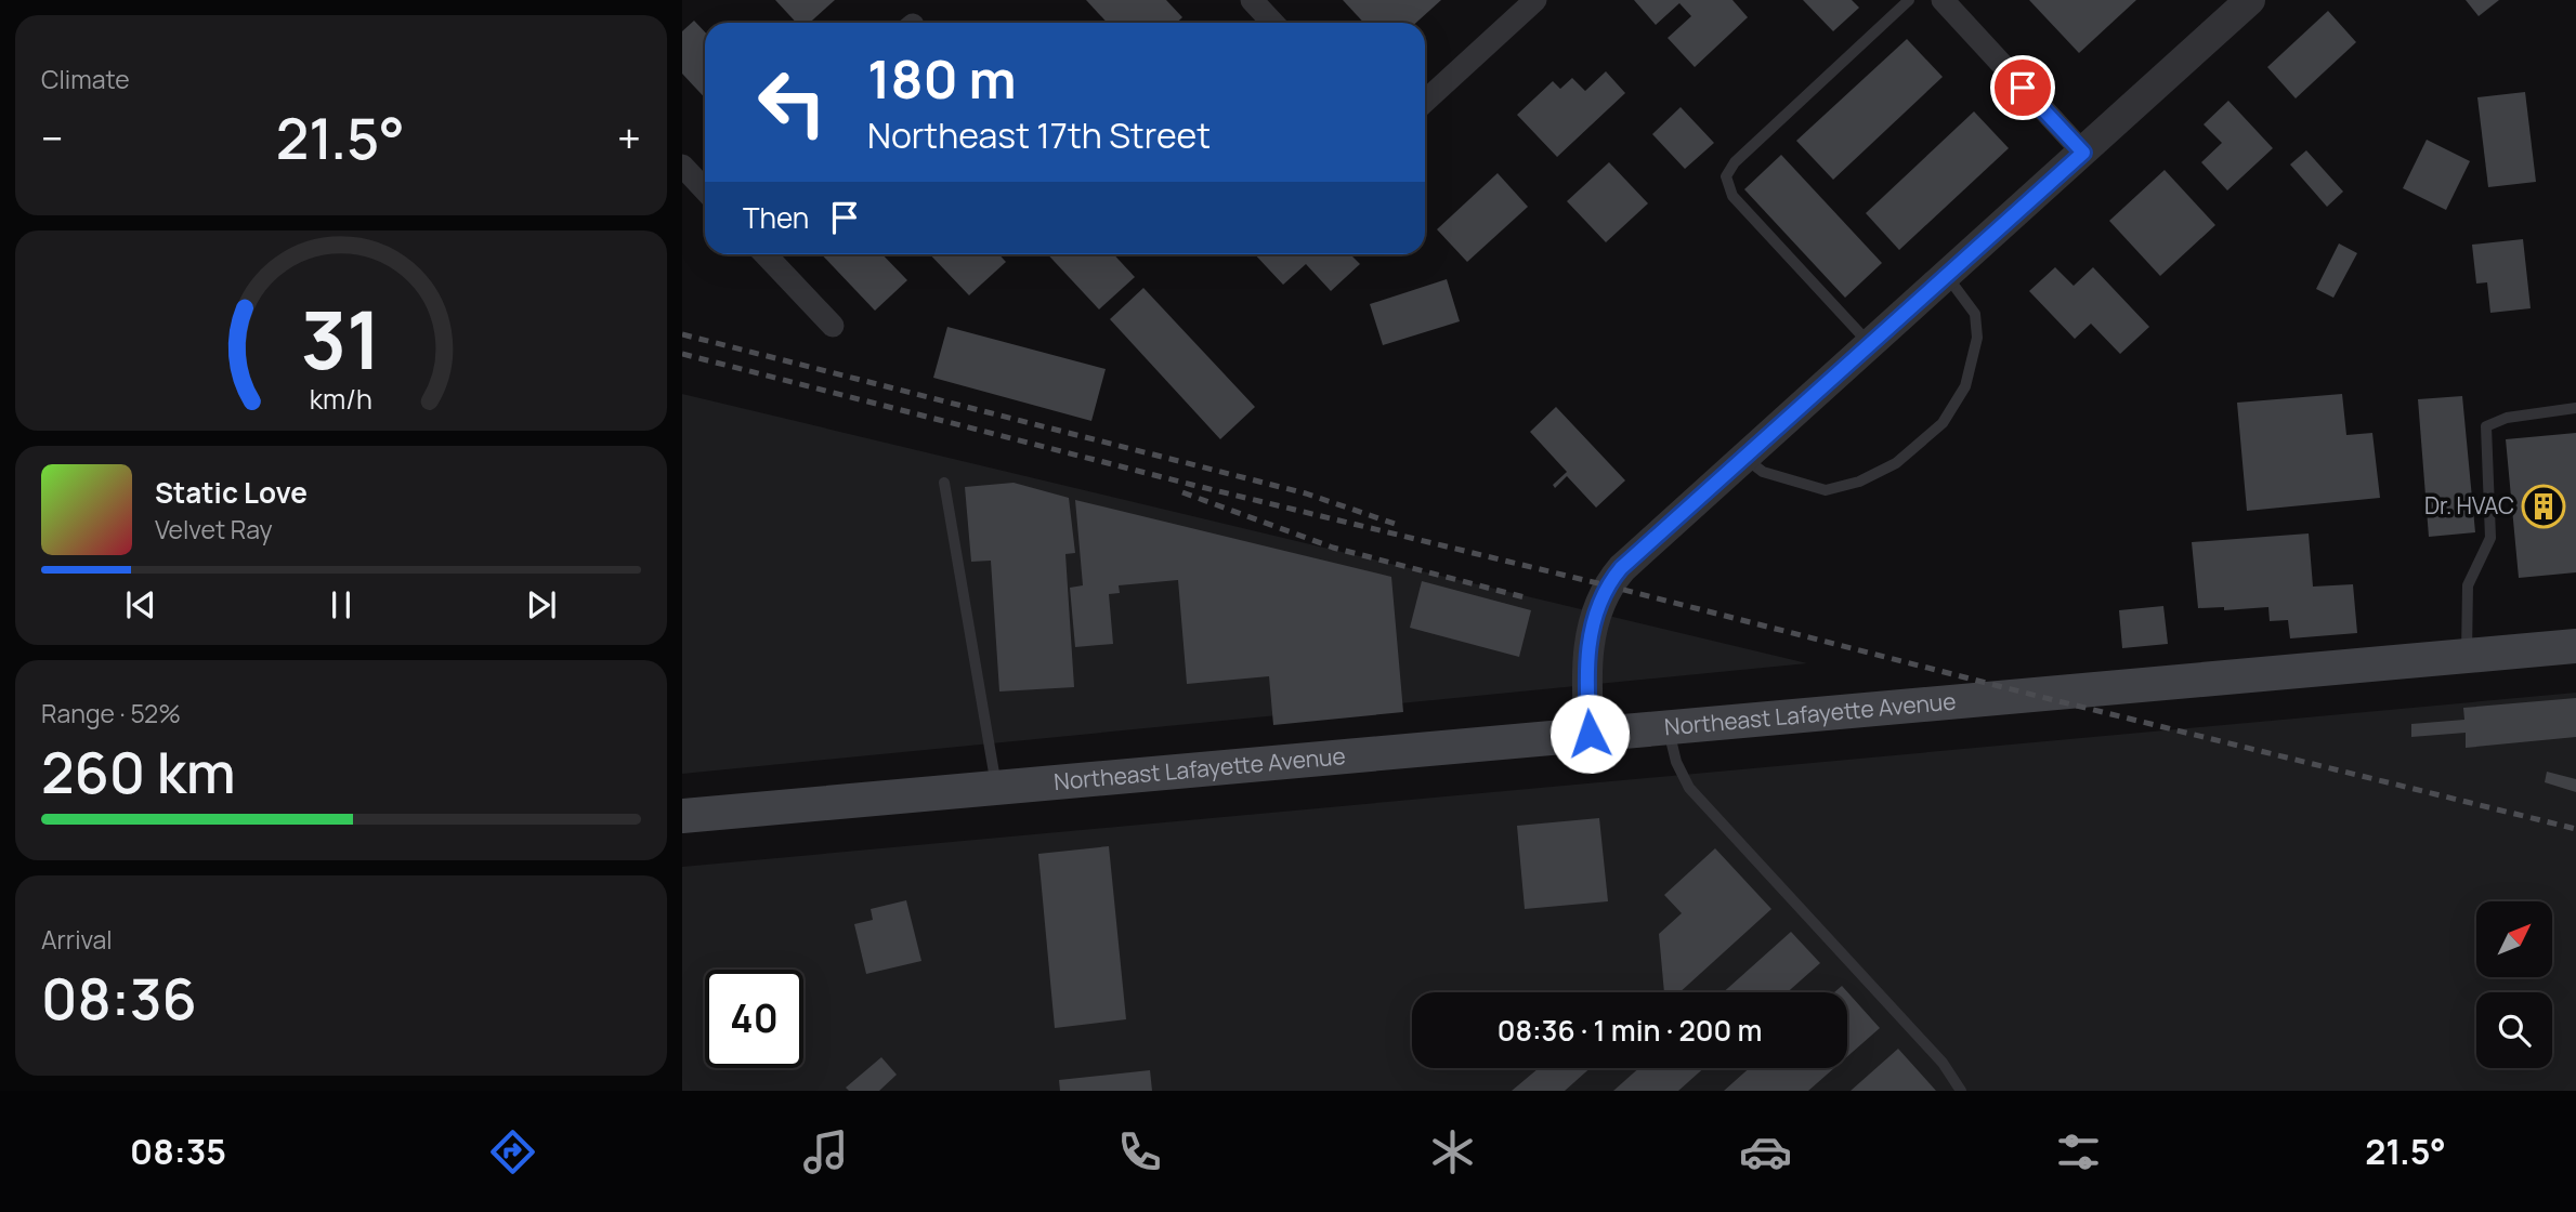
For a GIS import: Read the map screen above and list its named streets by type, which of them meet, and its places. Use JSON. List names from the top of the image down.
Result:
{
  "streets": {
    "main road": ["Northeast Lafayette Avenue"]
  },
  "places": {
    "building": ["Dr. HVAC"]
  },
  "north": "top right",
  "page": {
    "tile": [
      "Climate",
      ["Range · 52%", "260 km"],
      ["Arrival", "08:36"]
    ],
    "turn": ["180 m", "Northeast 17th Street"],
    "heat": ["−", "21.5°", "+"],
    "then": "Then",
    "song": ["Static Love", "Velvet Ray"],
    "limit": "40",
    "trip": "08:36 · 1 min · 200 m",
    "tabs": ["08:35", "21.5°"],
    "gauge": ["31", "km/h"]
  }
}
